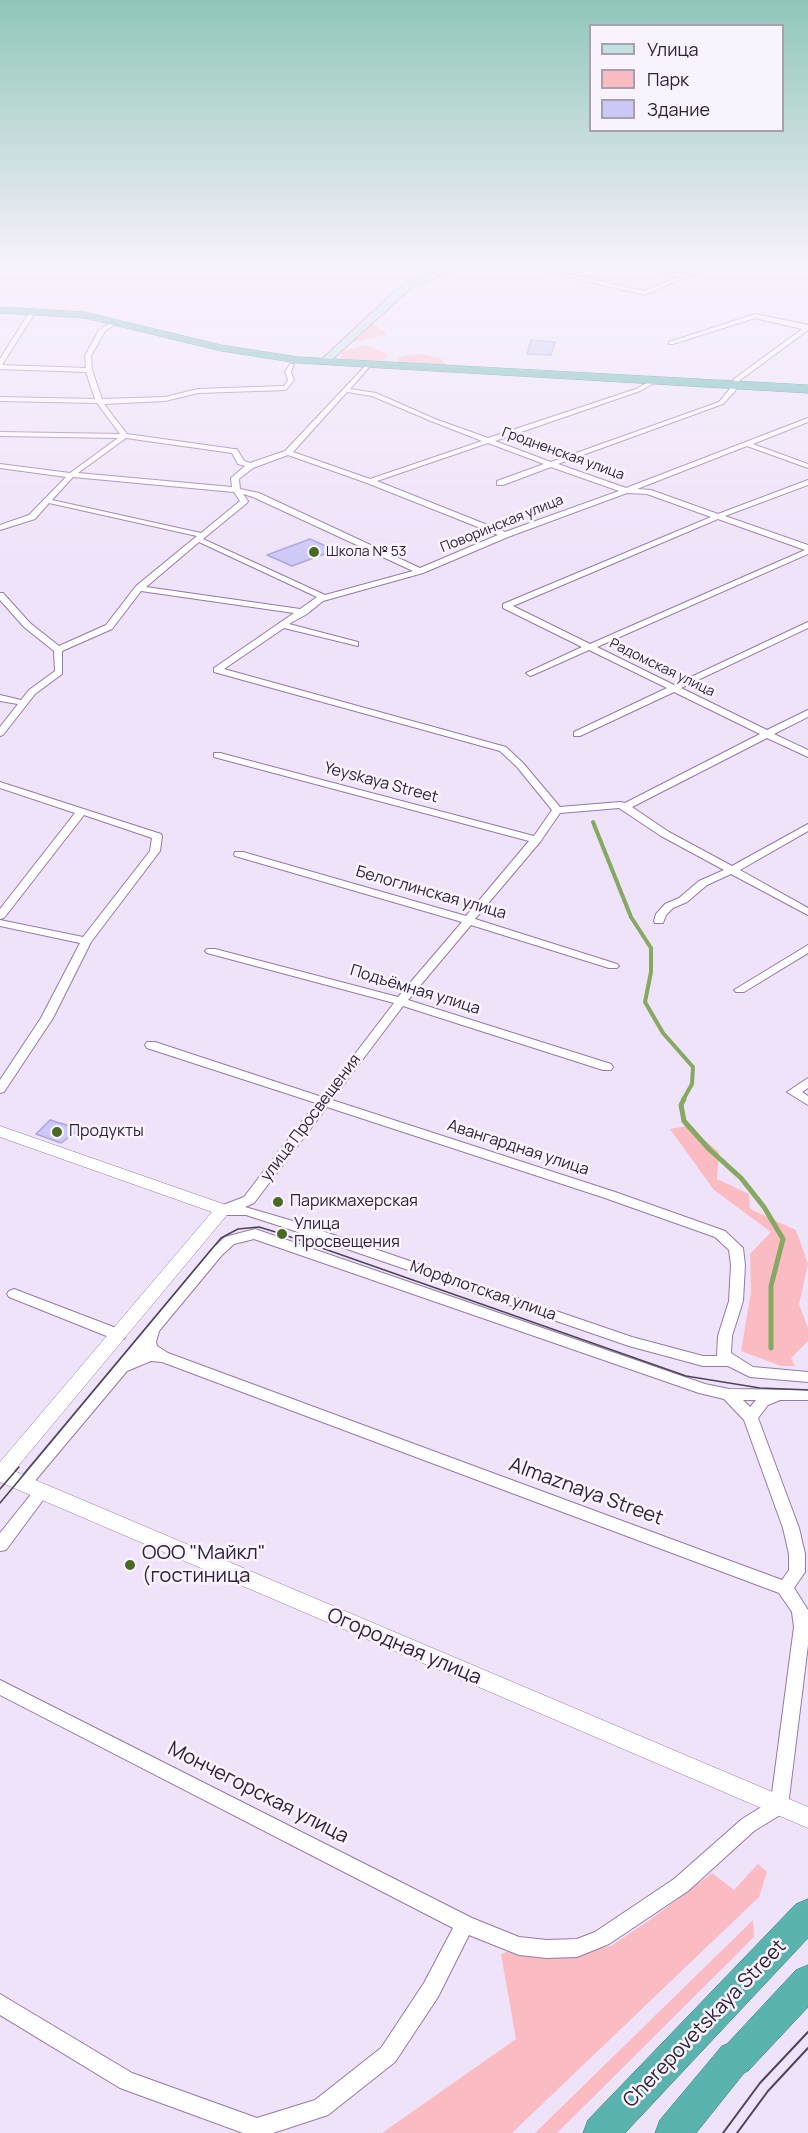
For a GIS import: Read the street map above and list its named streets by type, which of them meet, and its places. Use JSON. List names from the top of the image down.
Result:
{
  "streets": {
    "highway": ["Cherepovetskaya Street"],
    "street": [
      "Гродненская улица",
      "Поворинская улица",
      "Радомская улица",
      "Yeyskaya Street",
      "Белоглинская улица",
      "Подъёмная улица",
      "улица Просвещения",
      "Авангардная улица",
      "Морфлотская улица",
      "Almaznaya Street",
      "Огородная улица",
      "Мончегорская улица"
    ]
  },
  "crossings": [
    ["Гродненская улица", "Поворинская улица"],
    ["Гродненская улица", "Радомская улица"],
    ["Поворинская улица", "улица Просвещения"],
    ["Yeyskaya Street", "улица Просвещения"],
    ["Белоглинская улица", "улица Просвещения"],
    ["Подъёмная улица", "улица Просвещения"],
    ["улица Просвещения", "Авангардная улица"],
    ["улица Просвещения", "Морфлотская улица"],
    ["улица Просвещения", "Огородная улица"],
    ["Авангардная улица", "Морфлотская улица"],
    ["Огородная улица", "Мончегорская улица"]
  ],
  "places": [
    "Школа № 53",
    "Продукты",
    "Парикмахерская",
    "Улица Просвещения",
    "ООО \"Майкл\" (гостиница"
  ],
  "legend": ["Улица", "Парк", "Здание"]
}
